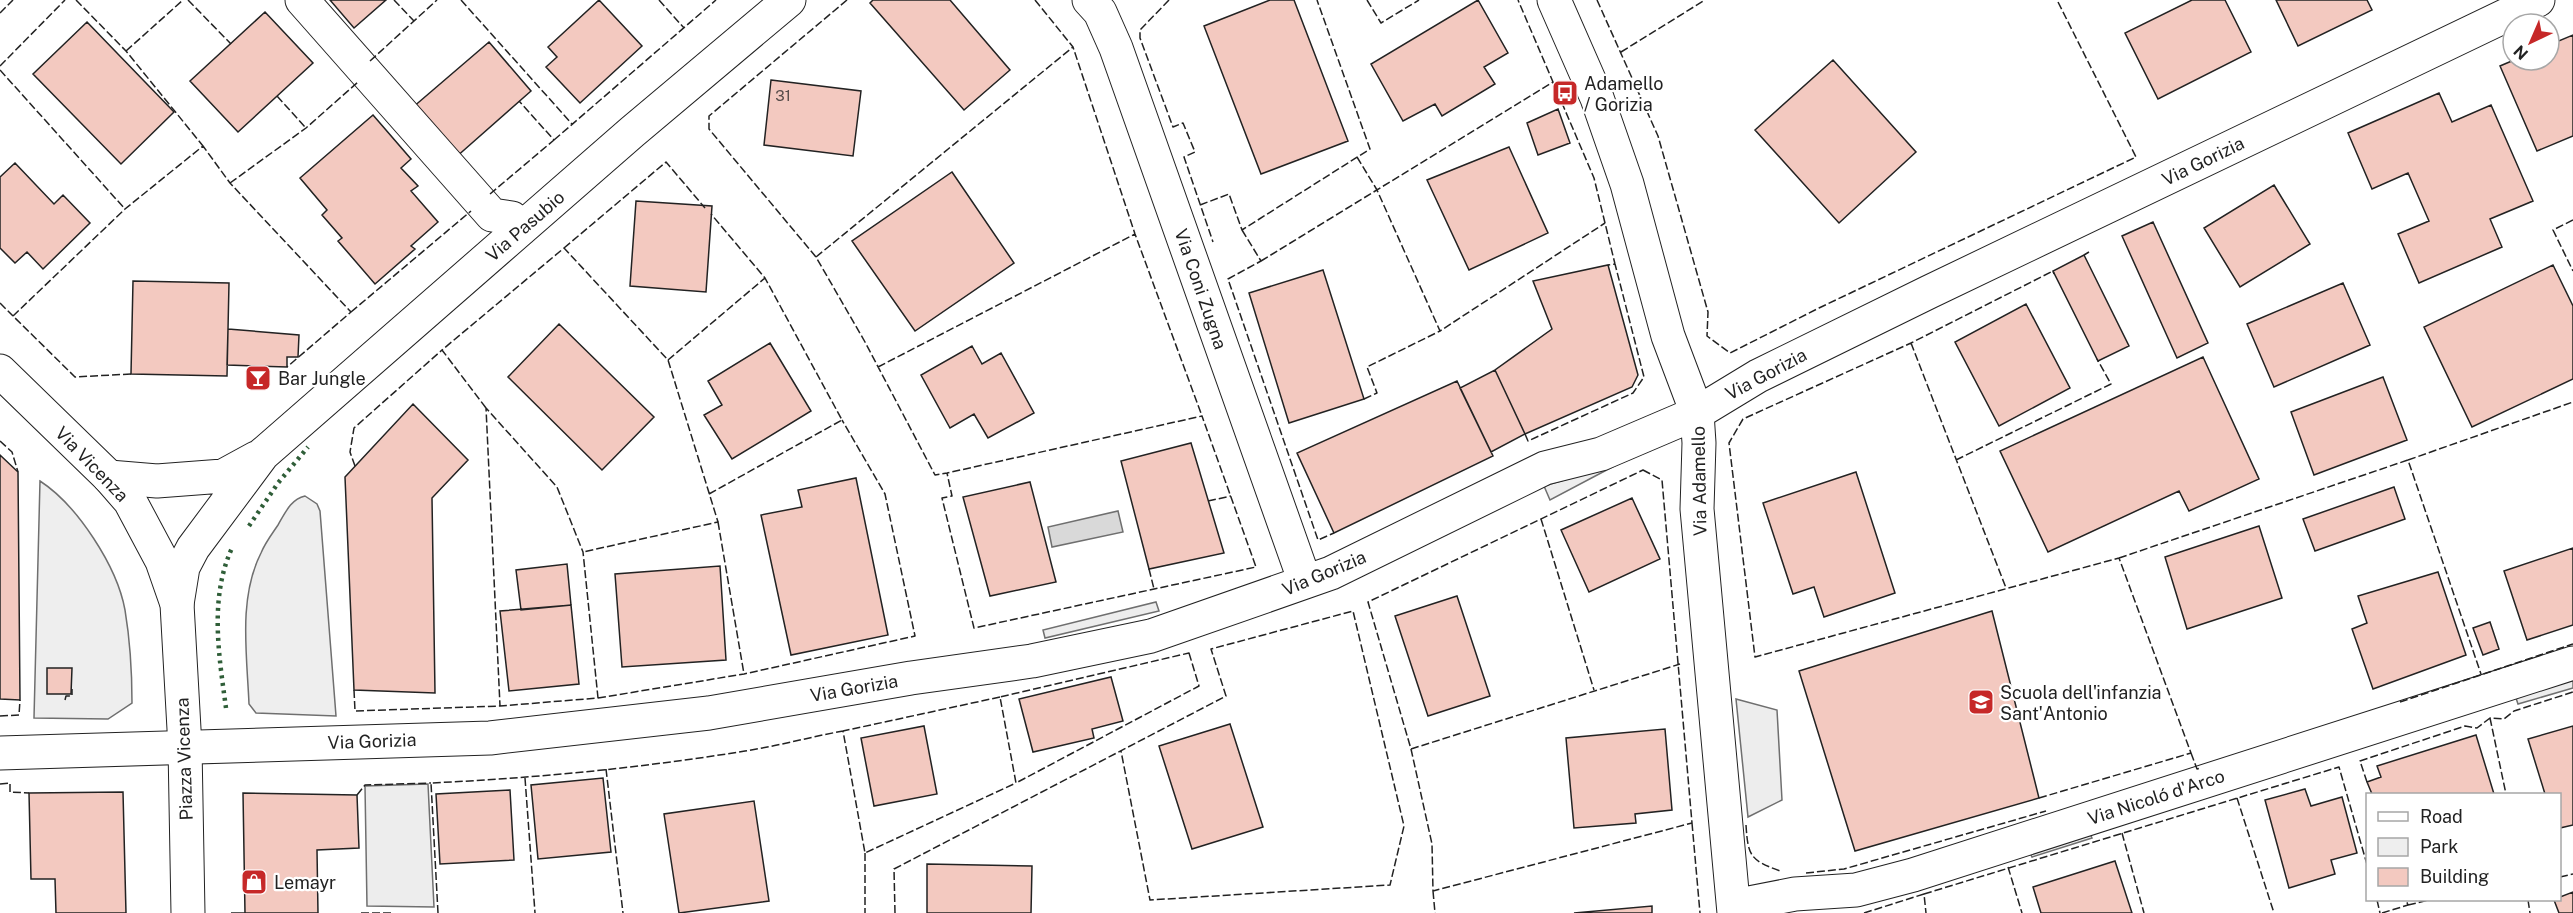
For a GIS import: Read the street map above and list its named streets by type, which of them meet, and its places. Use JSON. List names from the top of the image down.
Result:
{
  "streets": {
    "street": [
      "Via Gorizia",
      "Via Pasubio",
      "Via Coni Zugna",
      "Via Vicenza",
      "Via Adamello",
      "Piazza Vicenza",
      "Via Nicoló d'Arco"
    ]
  },
  "crossings": [
    ["Via Gorizia", "Via Coni Zugna"],
    ["Via Gorizia", "Via Adamello"],
    ["Via Gorizia", "Piazza Vicenza"],
    ["Via Pasubio", "Via Vicenza"],
    ["Via Pasubio", "Piazza Vicenza"],
    ["Via Vicenza", "Piazza Vicenza"],
    ["Via Adamello", "Via Nicoló d'Arco"]
  ],
  "places": {
    "bus stop": ["Adamello / Gorizia"],
    "bar": ["Bar Jungle"],
    "school or university": ["Scuola dell'infanzia Sant'Antonio"],
    "shop": ["Lemayr"]
  },
  "house_numbers": ["31"],
  "legend": ["Road", "Park", "Building"],
  "north": "bottom left"
}
